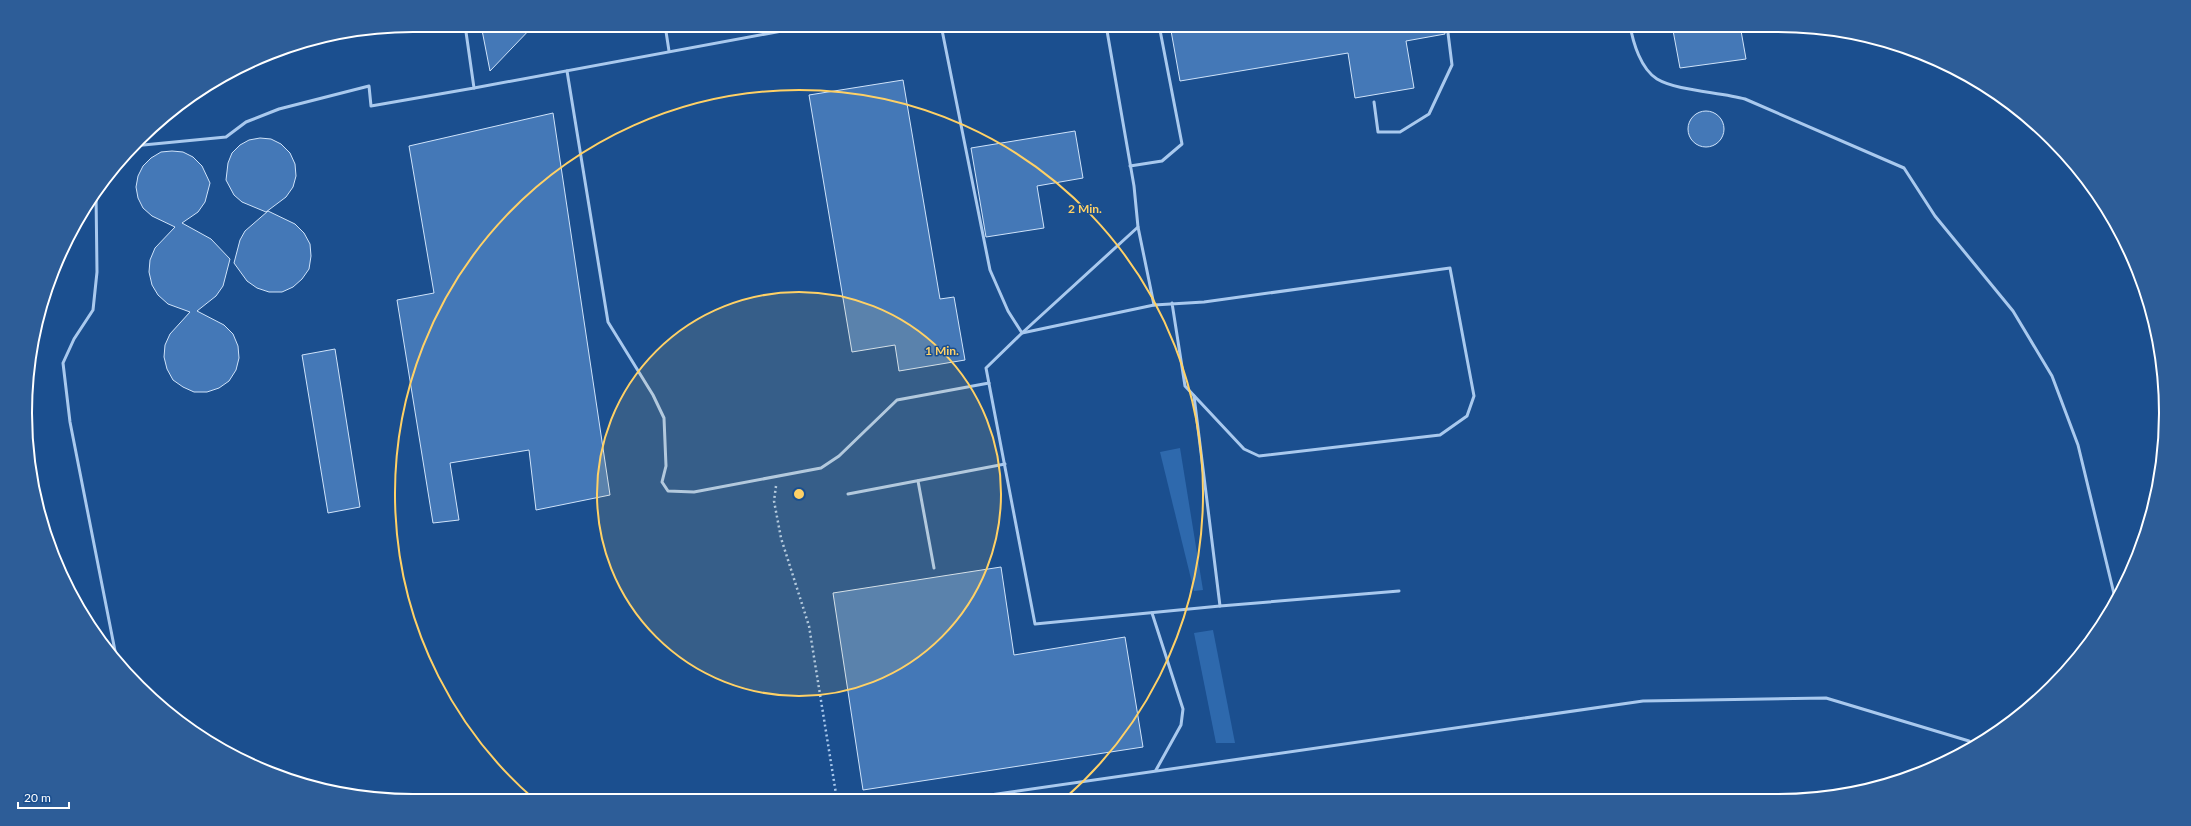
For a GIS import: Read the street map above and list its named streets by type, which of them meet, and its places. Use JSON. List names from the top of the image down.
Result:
{
  "scale_bar": "20 m",
  "rings": ["2 Min.", "1 Min."]
}
